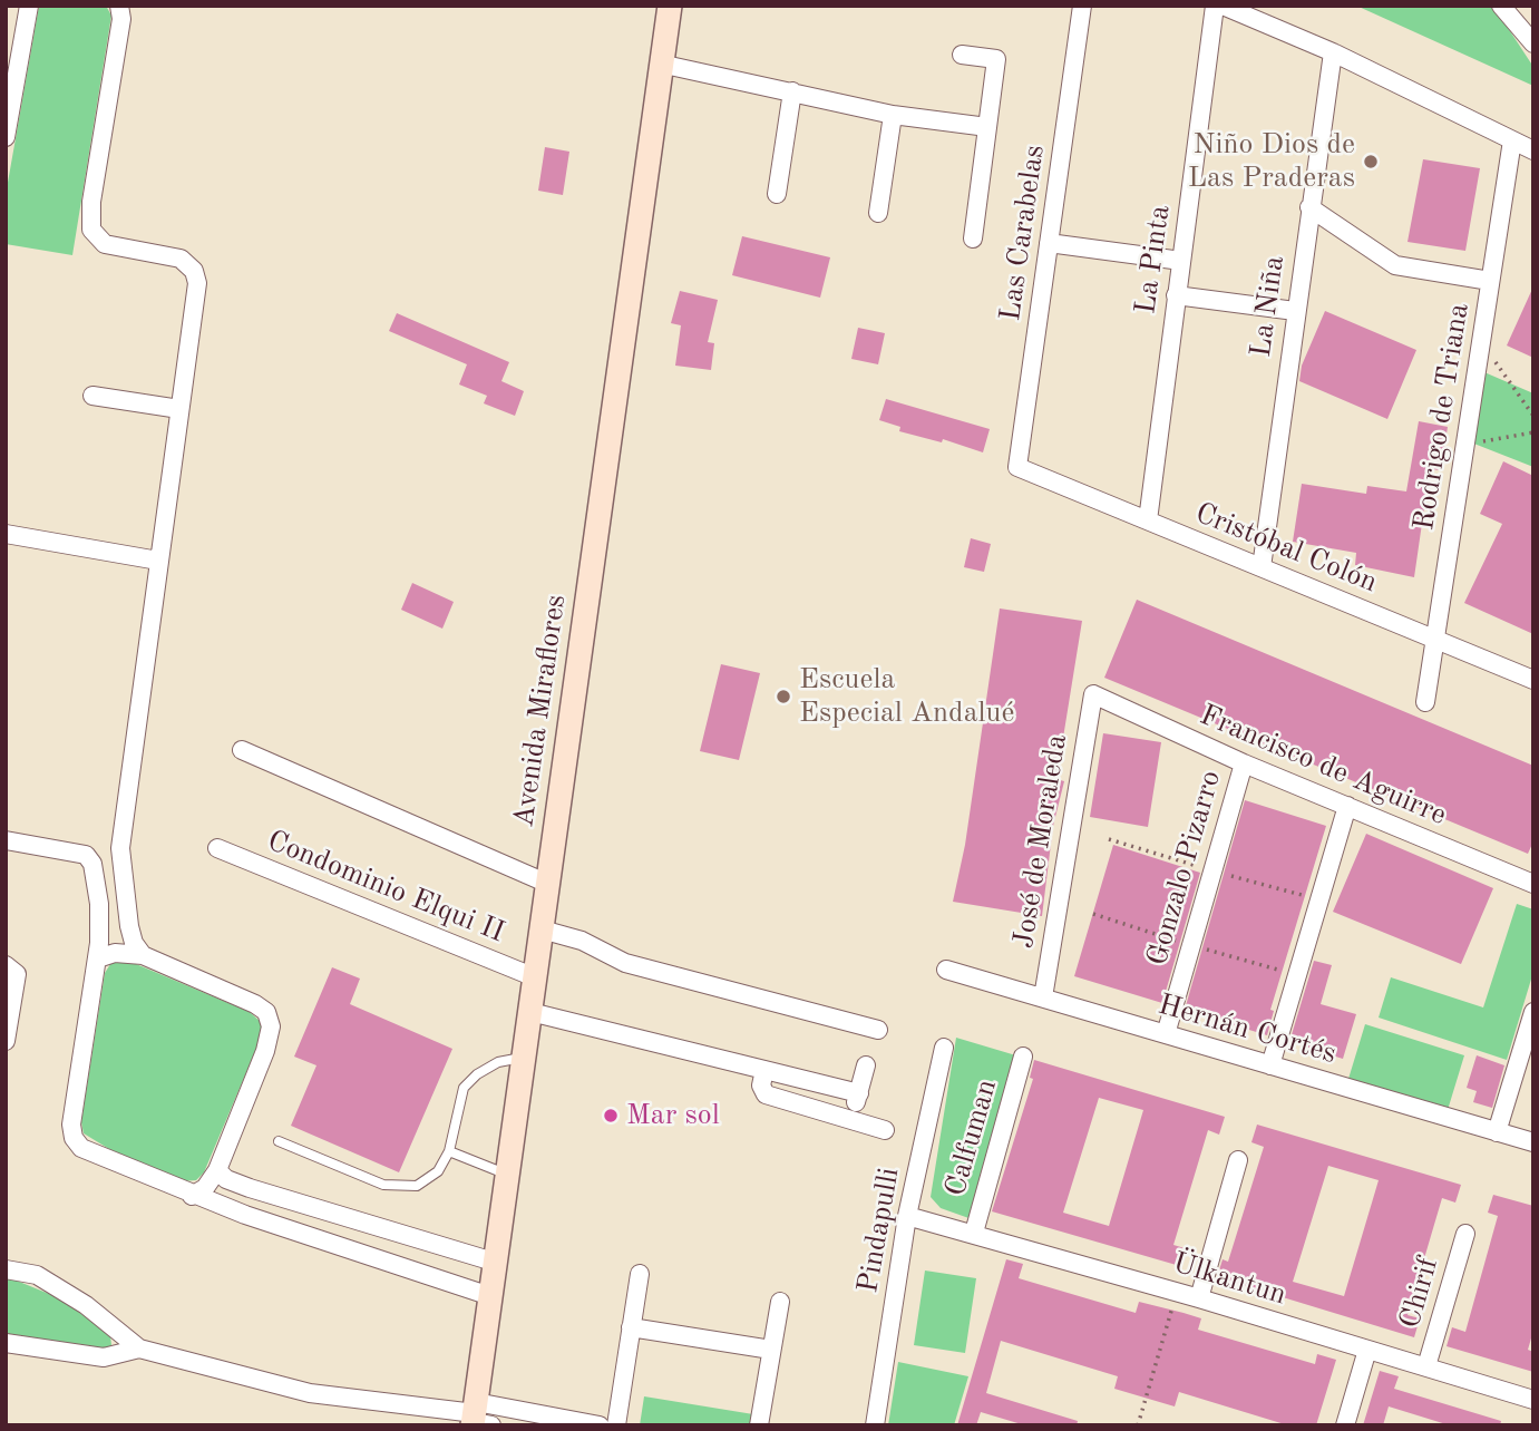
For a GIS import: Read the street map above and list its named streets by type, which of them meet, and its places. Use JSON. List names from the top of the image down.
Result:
{
  "streets": {
    "main road": ["Avenida Miraflores"],
    "street": [
      "Las Carabelas",
      "La Pinta",
      "La Niña",
      "Rodrigo de Triana",
      "Cristóbal Colón",
      "Francisco de Aguirre",
      "José de Moraleda",
      "Gonzalo Pizarro",
      "Condominio Elqui II",
      "Hernán Cortés",
      "Calfuman",
      "Pindapulli",
      "Ülkantun",
      "Chirif"
    ]
  },
  "crossings": [
    ["Las Carabelas", "Cristóbal Colón"],
    ["La Pinta", "Cristóbal Colón"],
    ["La Niña", "Cristóbal Colón"],
    ["Rodrigo de Triana", "Cristóbal Colón"],
    ["Avenida Miraflores", "Condominio Elqui II"],
    ["Francisco de Aguirre", "José de Moraleda"],
    ["Francisco de Aguirre", "Gonzalo Pizarro"],
    ["José de Moraleda", "Hernán Cortés"],
    ["Gonzalo Pizarro", "Hernán Cortés"],
    ["Calfuman", "Ülkantun"],
    ["Pindapulli", "Ülkantun"],
    ["Ülkantun", "Chirif"]
  ],
  "places": ["Niño Dios de Las Praderas", "Escuela Especial Andalué", "Mar sol"]
}
